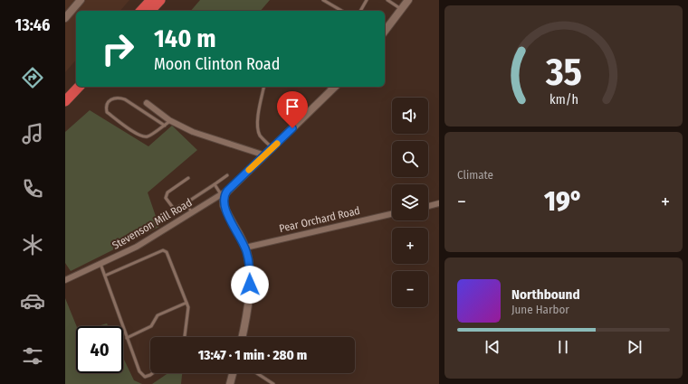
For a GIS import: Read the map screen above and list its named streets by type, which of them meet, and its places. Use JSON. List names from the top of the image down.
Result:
{
  "streets": {
    "street": ["Pear Orchard Road", "Stevenson Mill Road"]
  },
  "page": {
    "tabs": "13:46",
    "turn": ["140 m", "Moon Clinton Road"],
    "map_buttons": ["+", "−"],
    "tile": "Climate",
    "heat": ["−", "19°", "+"],
    "song": ["Northbound", "June Harbor"],
    "limit": "40",
    "trip": "13:47 · 1 min · 280 m",
    "gauge": ["35", "km/h"]
  }
}
